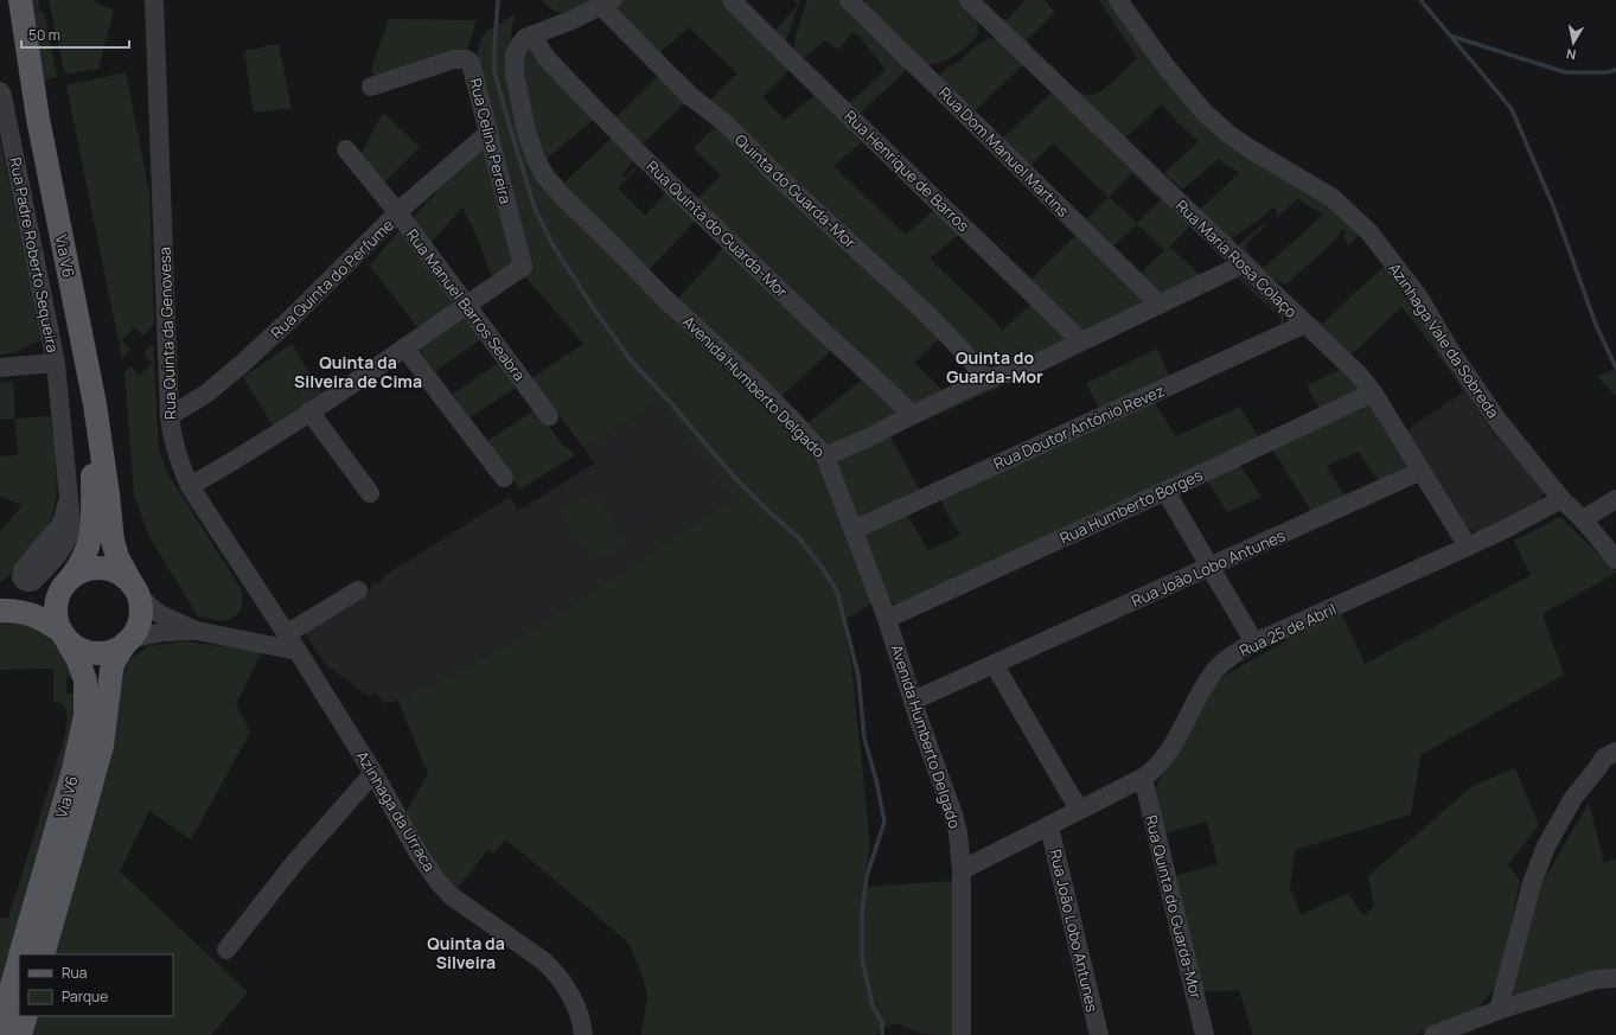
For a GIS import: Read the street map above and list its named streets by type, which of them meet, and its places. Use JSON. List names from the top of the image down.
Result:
{
  "streets": {
    "main road": ["Via V6"],
    "street": [
      "Rua Celina Pereira",
      "Rua Dom Manuel Martins",
      "Rua Henrique de Barros",
      "Quinta do Guarda-Mor",
      "Rua Quinta do Guarda-Mor",
      "Rua Padre Roberto Sequeira",
      "Rua Maria Rosa Colaço",
      "Rua Quinta do Perfume",
      "Rua Manuel Barros Seabra",
      "Rua Quinta da Genovesa",
      "Azinhaga Vale da Sobreda",
      "Avenida Humberto Delgado",
      "Rua Doutor António Revez",
      "Rua Humberto Borges",
      "Rua João Lobo Antunes",
      "Rua 25 de Abril",
      "Azinhaga da Urraca"
    ]
  },
  "crossings": [
    ["Rua Celina Pereira", "Rua Quinta do Perfume"],
    ["Rua Celina Pereira", "Rua Manuel Barros Seabra"],
    ["Rua Quinta do Guarda-Mor", "Avenida Humberto Delgado"],
    ["Rua Quinta do Guarda-Mor", "Rua 25 de Abril"],
    ["Rua Maria Rosa Colaço", "Rua Doutor António Revez"],
    ["Rua Maria Rosa Colaço", "Rua Humberto Borges"],
    ["Rua Maria Rosa Colaço", "Rua João Lobo Antunes"],
    ["Rua Maria Rosa Colaço", "Rua 25 de Abril"],
    ["Rua Quinta do Perfume", "Rua Manuel Barros Seabra"],
    ["Rua Quinta do Perfume", "Rua Quinta da Genovesa"],
    ["Rua Quinta da Genovesa", "Azinhaga da Urraca"],
    ["Azinhaga Vale da Sobreda", "Rua 25 de Abril"],
    ["Avenida Humberto Delgado", "Rua Doutor António Revez"],
    ["Avenida Humberto Delgado", "Rua Humberto Borges"],
    ["Avenida Humberto Delgado", "Rua João Lobo Antunes"],
    ["Avenida Humberto Delgado", "Rua 25 de Abril"],
    ["Rua João Lobo Antunes", "Rua 25 de Abril"]
  ],
  "districts": ["Quinta do Guarda-Mor", "Quinta da Silveira de Cima", "Quinta da Silveira"],
  "legend": ["Rua", "Parque"],
  "scale_bar": "50 m",
  "north": "bottom"
}
